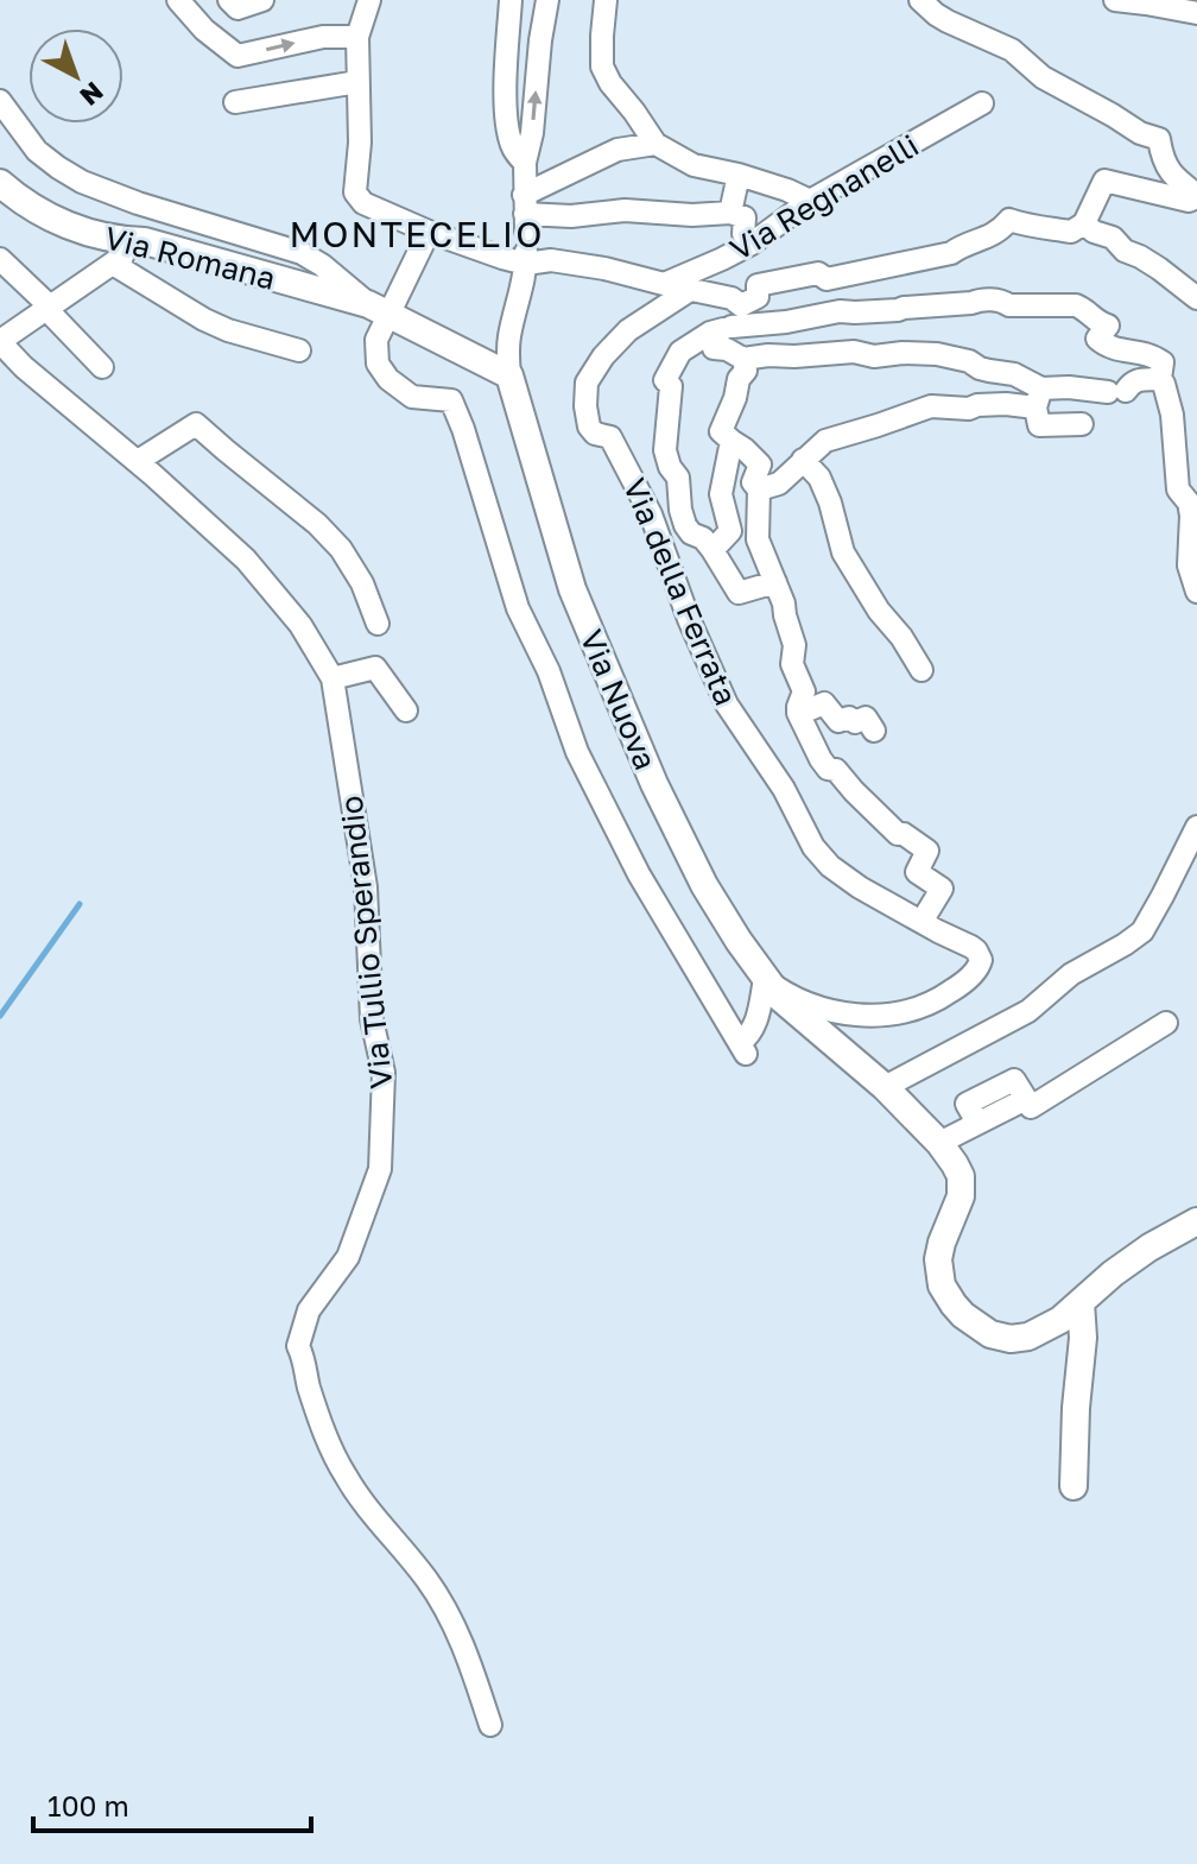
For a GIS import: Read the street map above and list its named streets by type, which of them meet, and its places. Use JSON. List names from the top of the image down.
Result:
{
  "streets": {
    "street": [
      "Via Regnanelli",
      "Via Romana",
      "Via della Ferrata",
      "Via Nuova",
      "Via Tullio Sperandio"
    ]
  },
  "crossings": [
    ["Via della Ferrata", "Via Nuova"]
  ],
  "districts": ["MONTECELIO"],
  "scale_bar": "100 m",
  "north": "bottom right"
}
